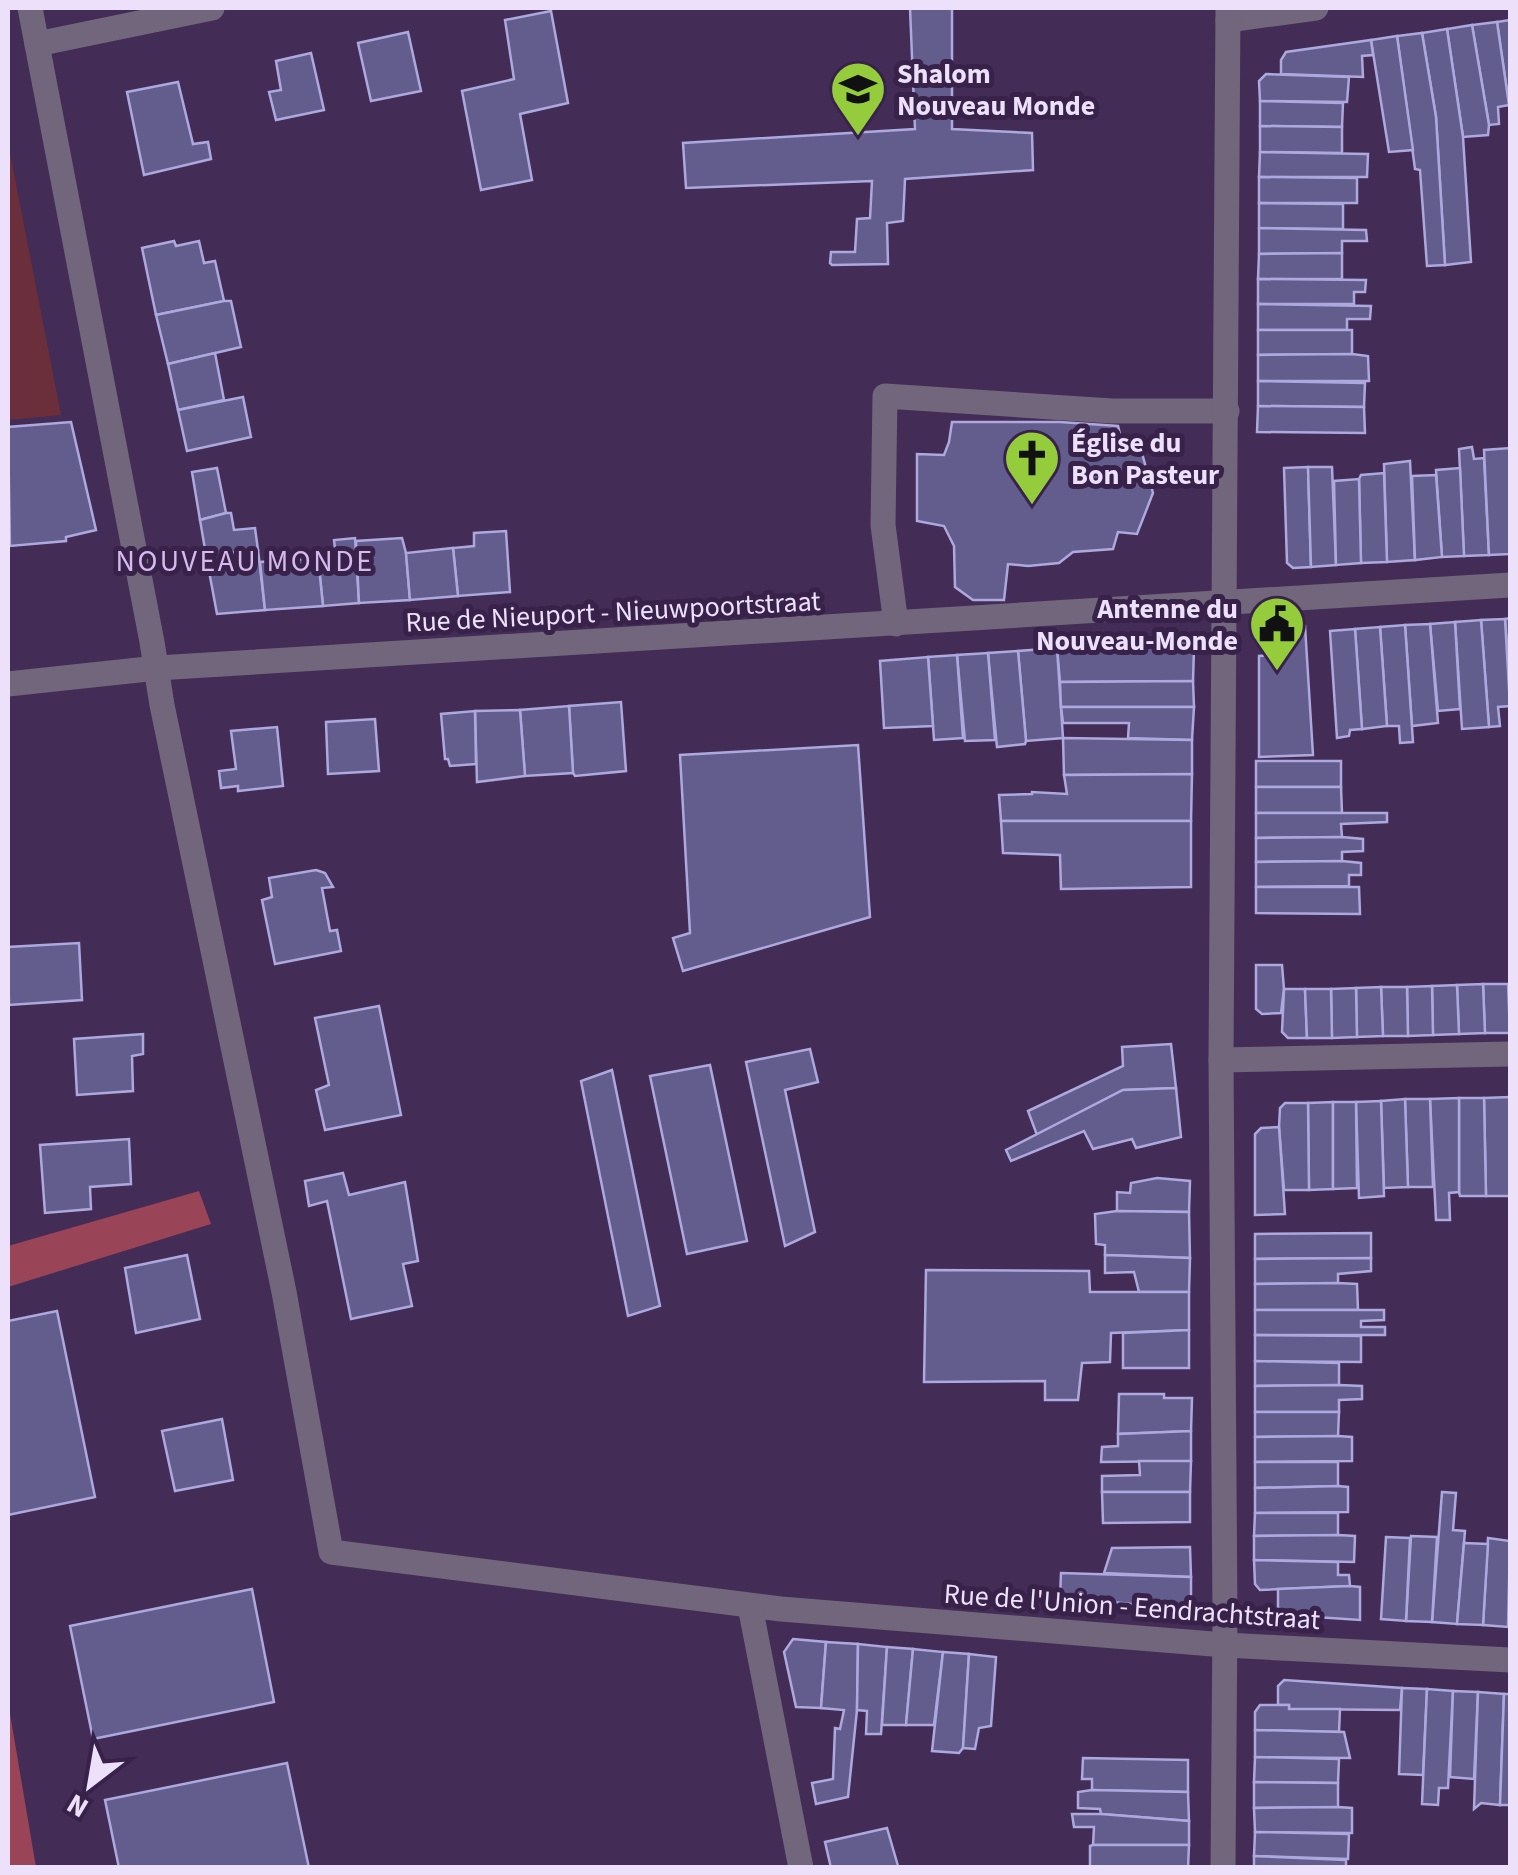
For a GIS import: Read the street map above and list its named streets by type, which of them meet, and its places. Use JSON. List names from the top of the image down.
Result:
{
  "streets": {
    "street": ["Rue de Nieuport - Nieuwpoortstraat", "Rue de l'Union - Eendrachtstraat"]
  },
  "crossings": [
    ["Rue de Nieuport - Nieuwpoortstraat", "Rue de l'Union - Eendrachtstraat"]
  ],
  "districts": ["NOUVEAU MONDE"],
  "places": {
    "school or university": ["Shalom Nouveau Monde"],
    "church": ["Église du Bon Pasteur"],
    "public building": ["Antenne du Nouveau-Monde"]
  },
  "north": "bottom left"
}
